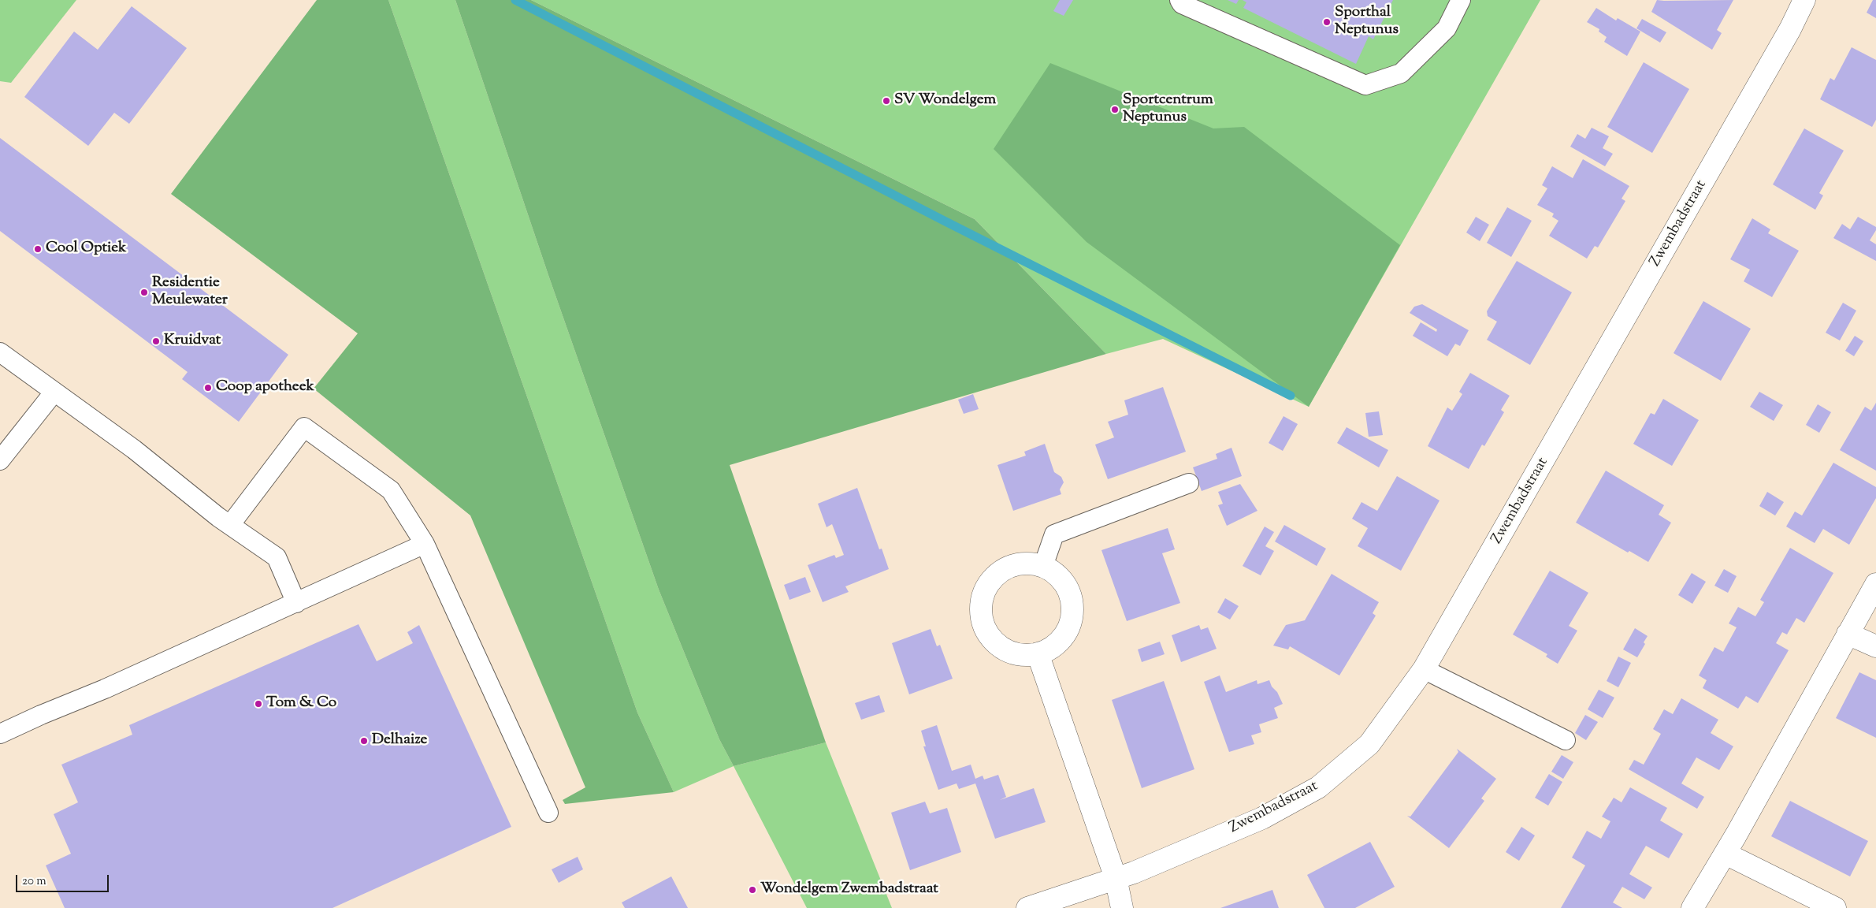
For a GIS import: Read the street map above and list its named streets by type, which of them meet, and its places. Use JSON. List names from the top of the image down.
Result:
{
  "streets": {
    "street": ["Zwembadstraat"]
  },
  "places": [
    "Sporthal Neptunus",
    "SV Wondelgem",
    "Sportcentrum Neptunus",
    "Cool Optiek",
    "Residentie Meulewater",
    "Kruidvat",
    "Coop apotheek",
    "Tom & Co",
    "Delhaize",
    "Wondelgem Zwembadstraat"
  ],
  "scale_bar": "20 m"
}
